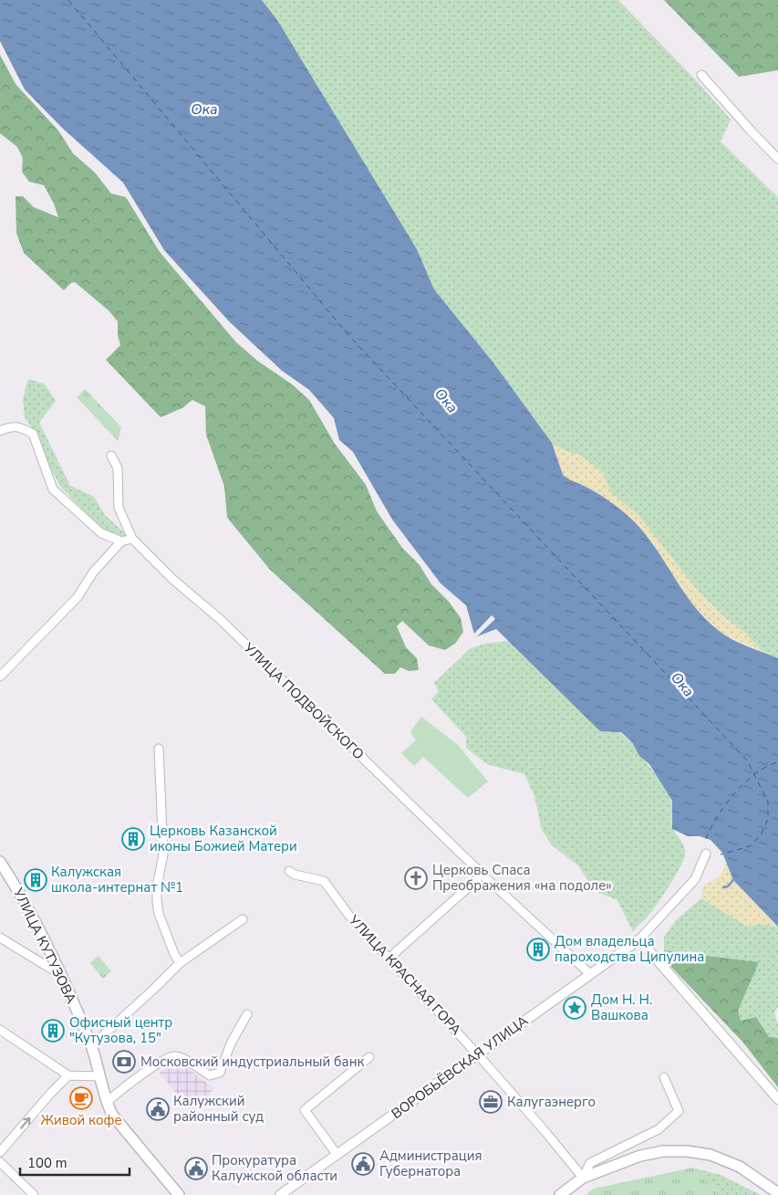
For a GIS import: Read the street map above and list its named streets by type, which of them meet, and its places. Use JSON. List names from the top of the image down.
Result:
{
  "streets": {
    "main road": ["УЛИЦА КУТУЗОВА"],
    "street": ["УЛИЦА ПОДВОЙСКОГО", "УЛИЦА КРАСНАЯ ГОРА", "ВОРОБЬЁВСКАЯ УЛИЦА"]
  },
  "crossings": [
    ["УЛИЦА ПОДВОЙСКОГО", "ВОРОБЬЁВСКАЯ УЛИЦА"],
    ["УЛИЦА КРАСНАЯ ГОРА", "ВОРОБЬЁВСКАЯ УЛИЦА"]
  ],
  "water": ["Ока"],
  "places": {
    "building": [
      "Церковь Казанской иконы Божией Матери",
      "Калужская школа-интернат №1",
      "Дом владельца пароходства Ципулина",
      "Офисный центр \"Кутузова, 15\""
    ],
    "church": ["Церковь Спаса Преображения «на подоле»"],
    "place": ["Дом Н. Н. Вашкова"],
    "bank": ["Московский индустриальный банк"],
    "cafe": ["Живой кофе"],
    "office": ["Калугаэнерго"],
    "public building": ["Калужский районный суд", "Администрация Губернатора", "Прокуратура Калужской области"]
  },
  "scale_bar": "100 m"
}
